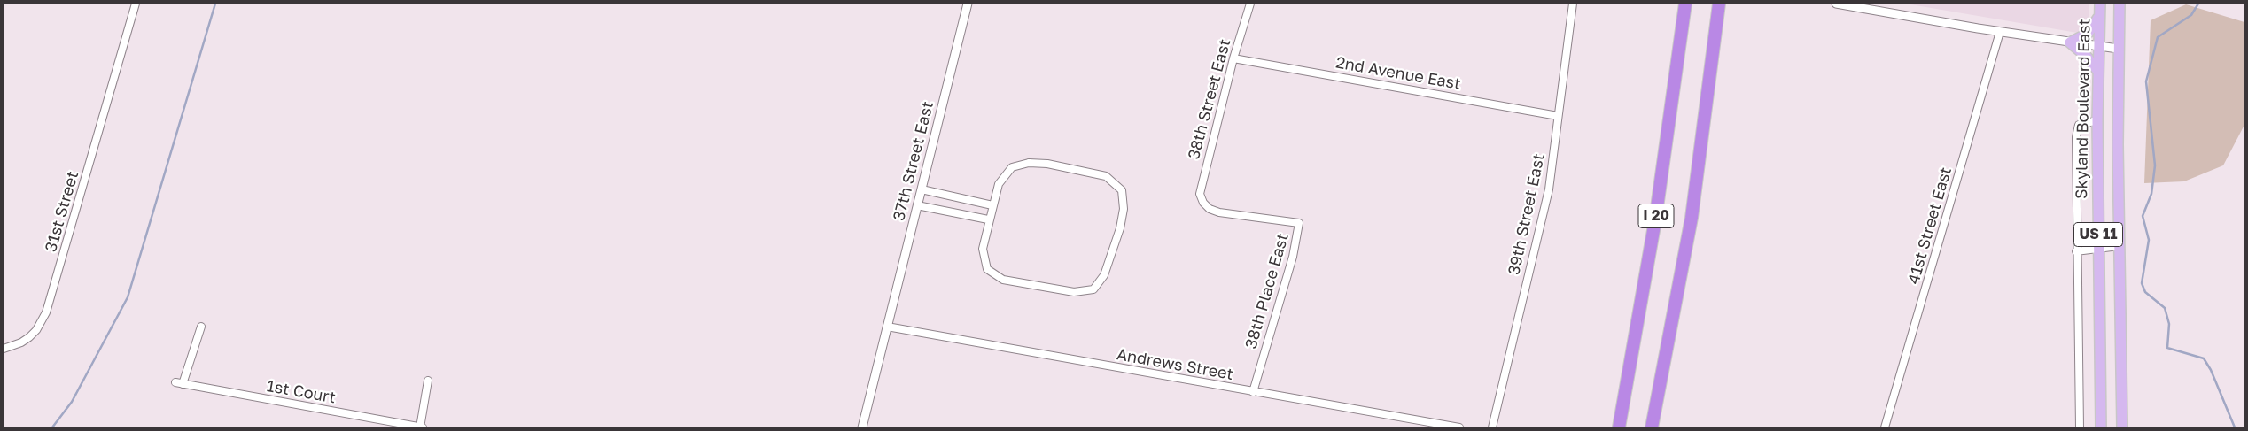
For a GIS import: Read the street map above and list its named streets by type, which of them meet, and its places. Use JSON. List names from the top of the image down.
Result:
{
  "streets": {
    "highway": ["I 20"],
    "main road": ["Skyland Boulevard East", "US 11"],
    "street": [
      "2nd Avenue East",
      "38th Street East",
      "37th Street East",
      "31st Street",
      "39th Street East",
      "41st Street East",
      "38th Place East",
      "Andrews Street",
      "1st Court"
    ]
  },
  "crossings": [
    ["2nd Avenue East", "38th Street East"],
    ["2nd Avenue East", "39th Street East"],
    ["38th Street East", "38th Place East"],
    ["37th Street East", "Andrews Street"],
    ["38th Place East", "Andrews Street"]
  ]
}
